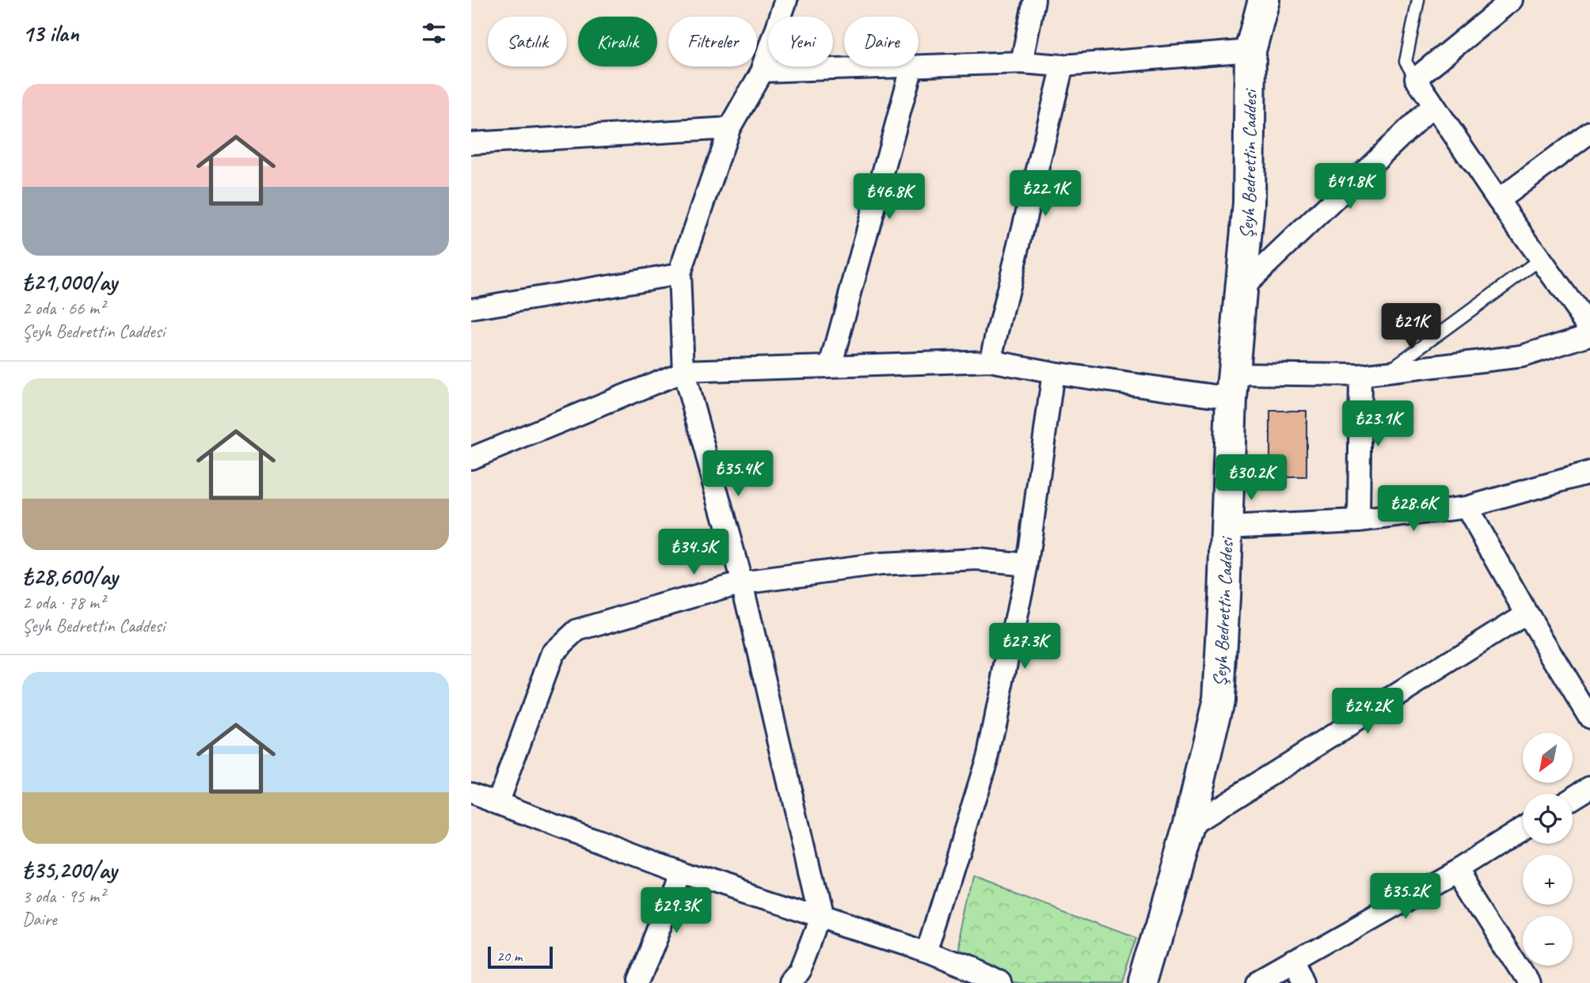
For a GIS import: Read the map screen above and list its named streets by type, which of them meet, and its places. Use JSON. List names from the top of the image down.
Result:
{
  "streets": {
    "main road": ["Şeyh Bedrettin Caddesi"]
  },
  "scale_bar": "20 m",
  "north": "bottom left",
  "page": {
    "heading": "13 ilan",
    "chip": [
      "Satılık",
      "Kiralık",
      "Filtreler",
      "Yeni",
      "Daire"
    ],
    "list": [
      {
        "name": "₺21,000/ay",
        "note": "2 oda · 66 m² · Şeyh Bedrettin Caddesi"
      },
      {
        "name": "₺28,600/ay",
        "note": "2 oda · 78 m² · Şeyh Bedrettin Caddesi"
      },
      {
        "name": "₺35,200/ay",
        "note": "3 oda · 95 m² · Daire"
      }
    ],
    "price": [
      "₺41.8K",
      "₺22.1K",
      "₺46.8K",
      "₺21K",
      "₺23.1K",
      "₺35.4K",
      "₺30.2K",
      "₺28.6K",
      "₺34.5K",
      "₺27.3K",
      "₺24.2K",
      "₺35.2K",
      "₺29.3K"
    ],
    "map_buttons": ["+", "−"],
    "scale": "20 m"
  }
}
